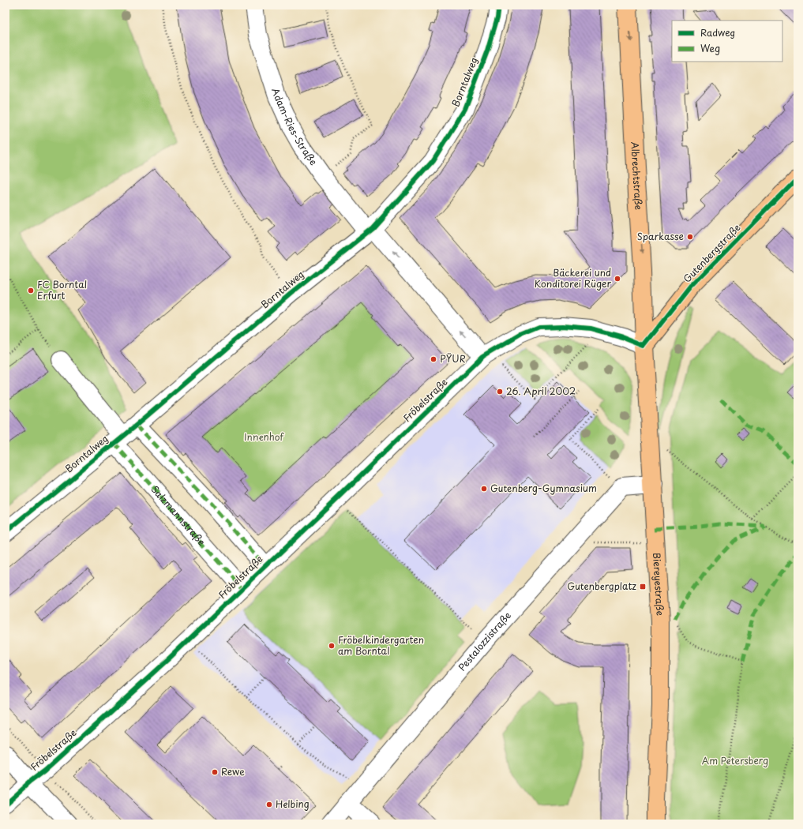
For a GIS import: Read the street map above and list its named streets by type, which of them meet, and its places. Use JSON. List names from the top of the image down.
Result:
{
  "streets": {
    "main road": ["Albrechtstraße", "Gutenbergstraße", "Biereyestraße"],
    "street": [
      "Borntalweg",
      "Adam-Ries-Straße",
      "Fröbelstraße",
      "Salzmannstraße",
      "Pestalozzistraße"
    ]
  },
  "crossings": [
    ["Borntalweg", "Adam-Ries-Straße"],
    ["Borntalweg", "Salzmannstraße"],
    ["Adam-Ries-Straße", "Fröbelstraße"],
    ["Albrechtstraße", "Gutenbergstraße"],
    ["Albrechtstraße", "Biereyestraße"],
    ["Gutenbergstraße", "Biereyestraße"],
    ["Fröbelstraße", "Salzmannstraße"],
    ["Biereyestraße", "Pestalozzistraße"]
  ],
  "one_way": ["Adam-Ries-Straße", "Albrechtstraße"],
  "parks": ["Innenhof", "Am Petersberg"],
  "places": {
    "other": [
      "Sparkasse",
      "Bäckerei und Konditorei Rüger",
      "FC Borntal Erfurt",
      "PŸUR",
      "26. April 2002",
      "Gutenberg-Gymnasium",
      "Fröbelkindergarten am Borntal",
      "Rewe",
      "Helbing"
    ],
    "transit": ["Gutenbergplatz"]
  },
  "legend": ["Radweg", "Weg"]
}
